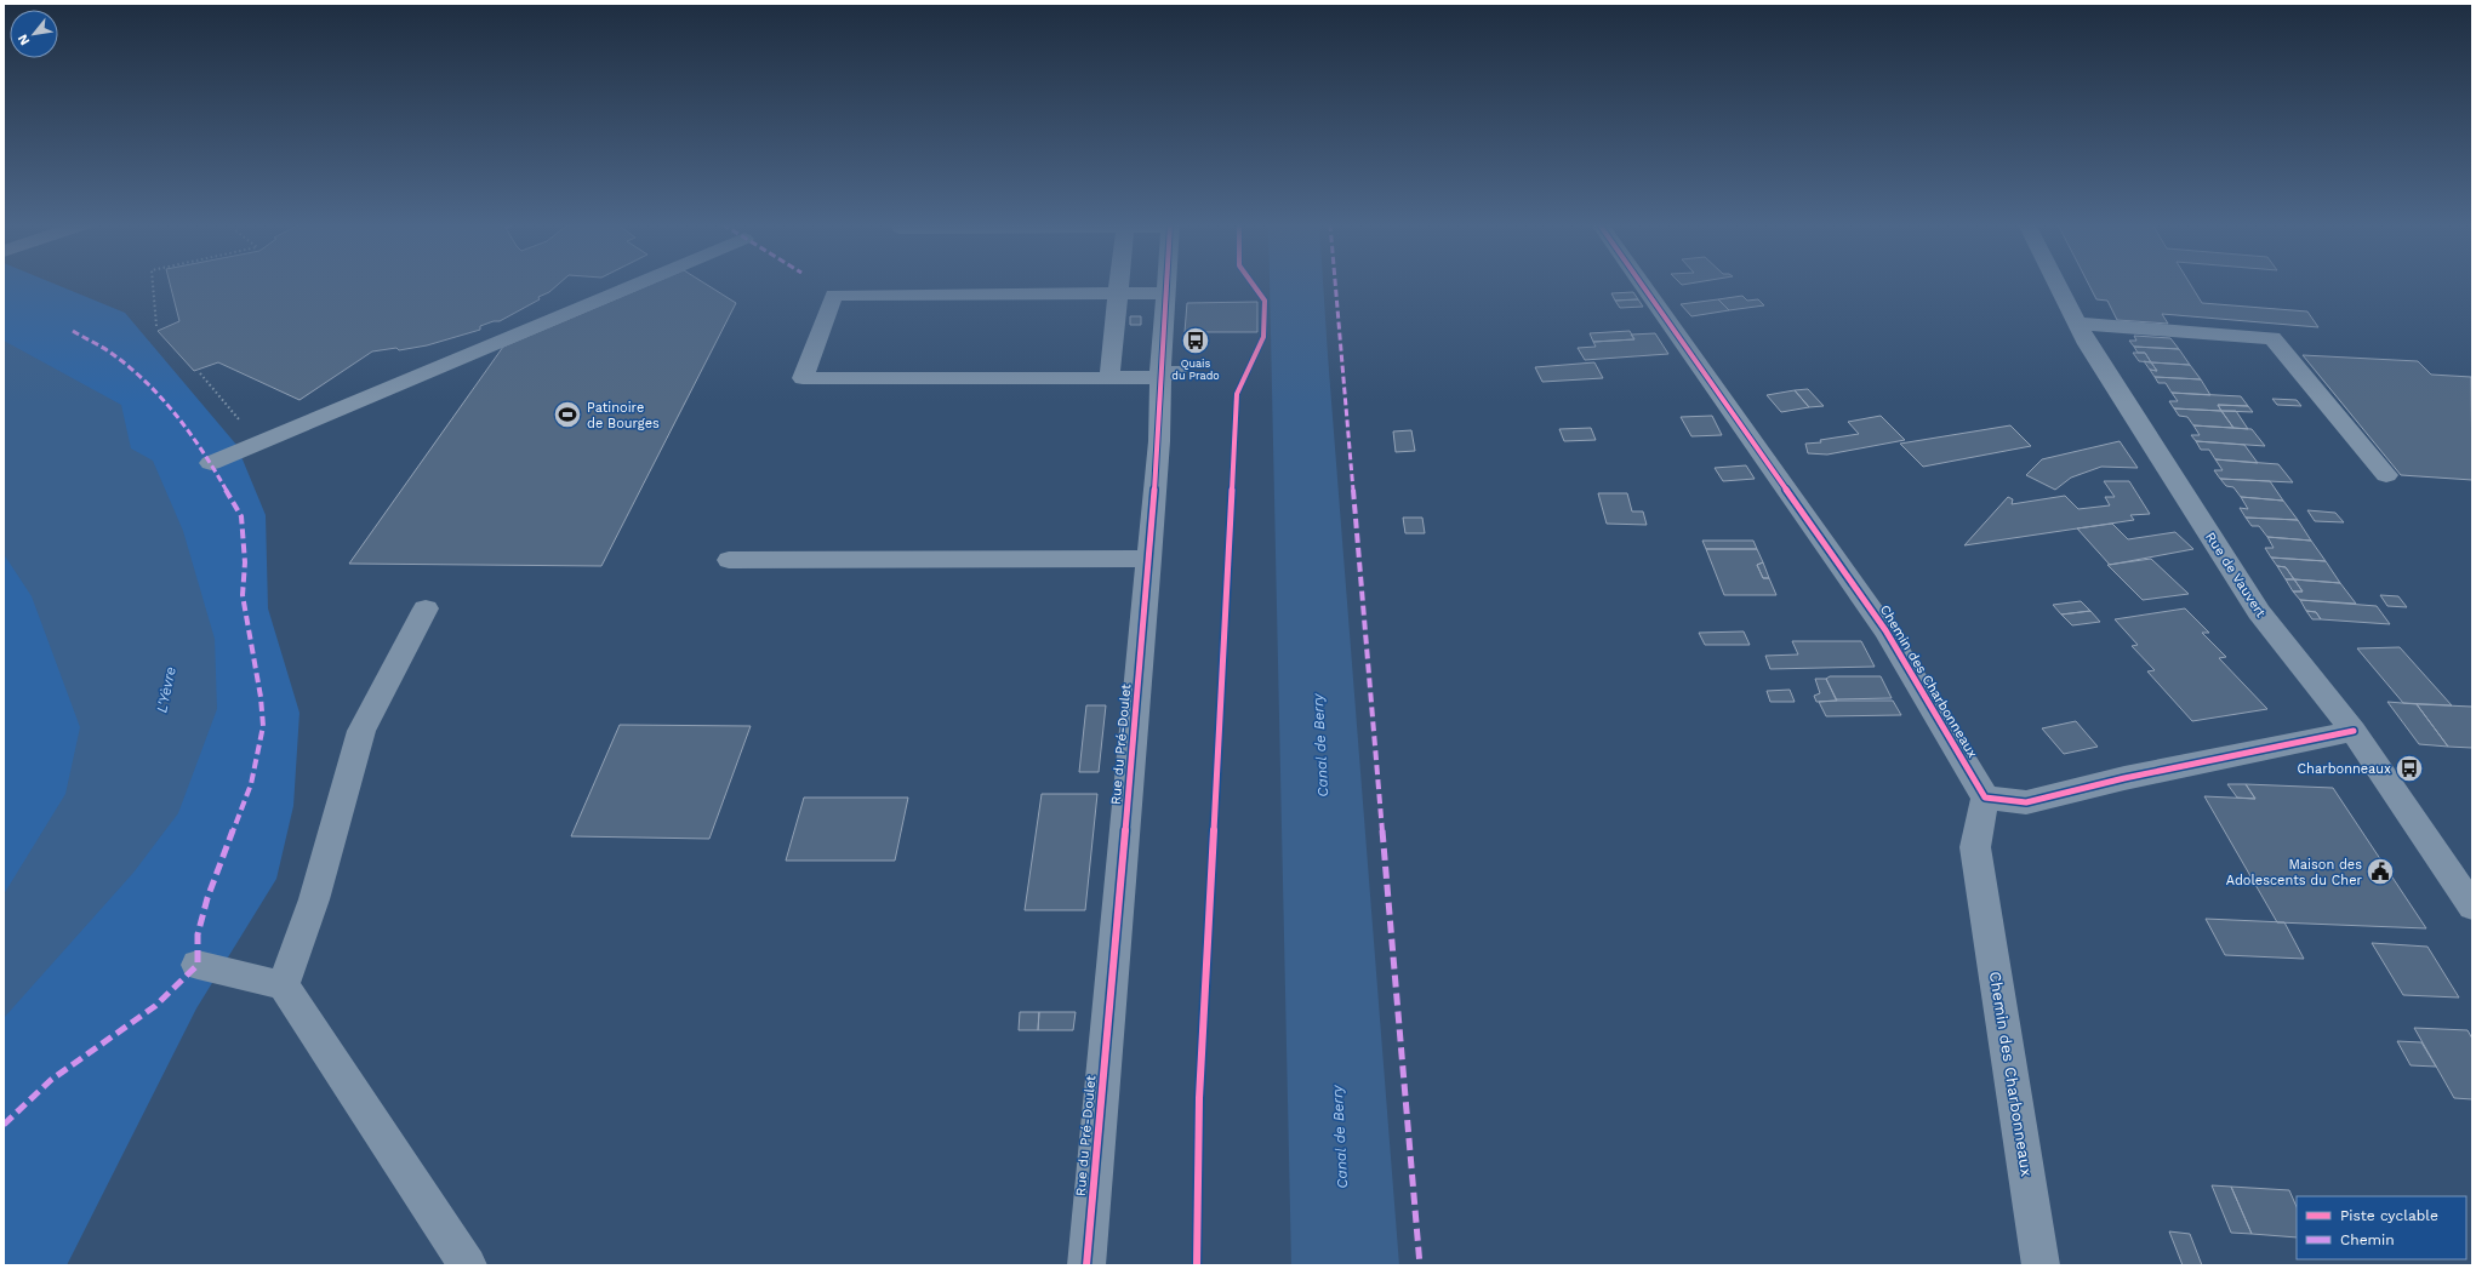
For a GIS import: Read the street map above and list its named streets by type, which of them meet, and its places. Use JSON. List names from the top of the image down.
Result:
{
  "streets": {
    "street": ["Rue de Vauvert", "Chemin des Charbonneaux", "Rue du Pré-Doulet"]
  },
  "water": ["L'Yèvre", "Canal de Berry"],
  "places": {
    "bus stop": ["Quais du Prado", "Charbonneaux"],
    "sports": ["Patinoire de Bourges"],
    "public building": ["Maison des Adolescents du Cher"]
  },
  "legend": ["Piste cyclable", "Chemin"],
  "north": "bottom left"
}
